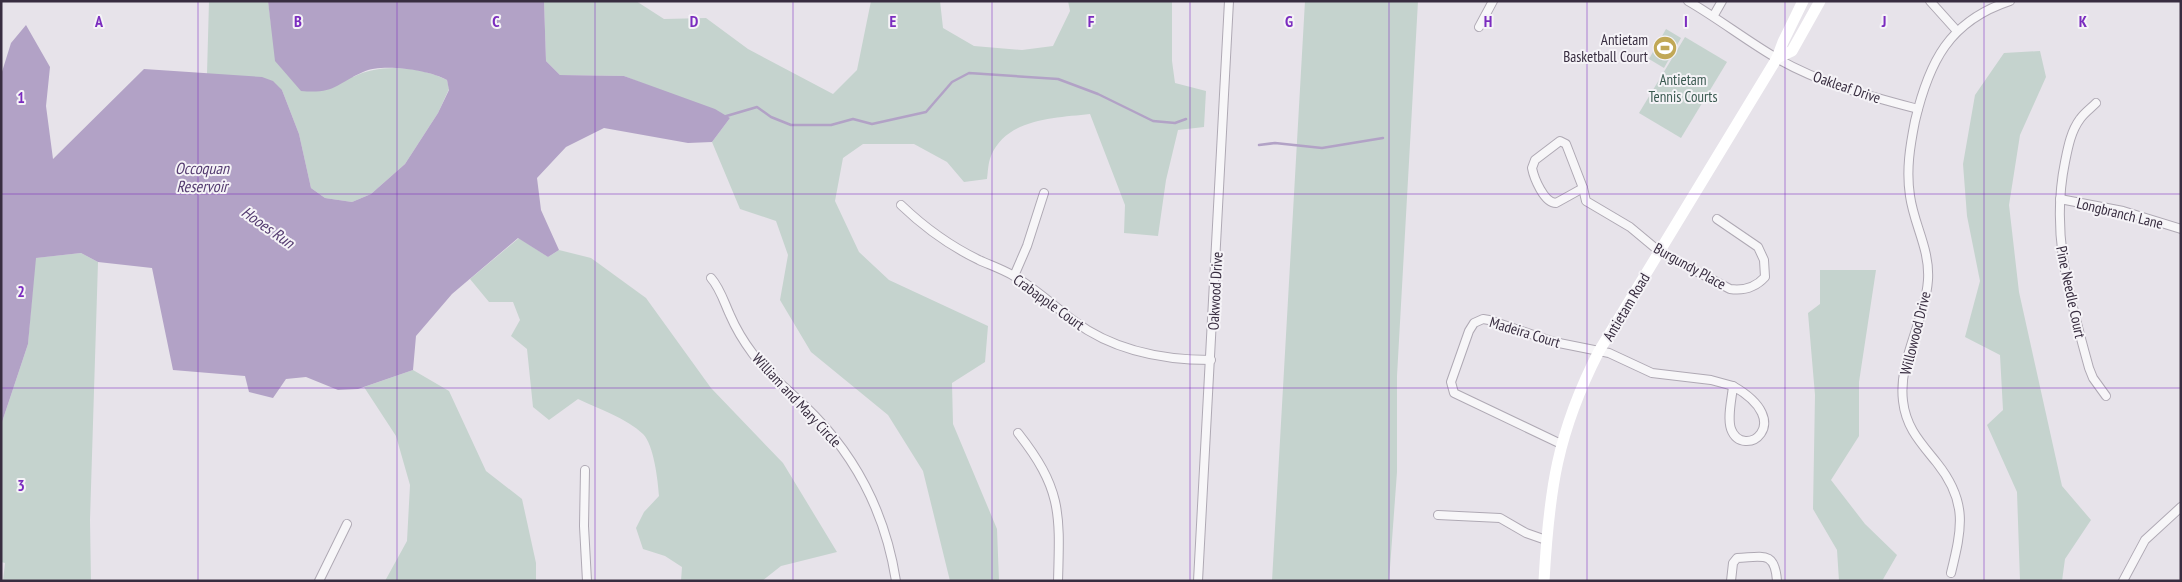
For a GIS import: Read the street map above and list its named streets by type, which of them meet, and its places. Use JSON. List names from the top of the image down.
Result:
{
  "streets": {
    "street": [
      "Oakleaf Drive",
      "Longbranch Lane",
      "Burgundy Place",
      "Oakwood Drive",
      "Pine Needle Court",
      "Crabapple Court",
      "Antietam Road",
      "Madeira Court",
      "Willowood Drive",
      "William and Mary Circle"
    ]
  },
  "crossings": [
    ["Oakleaf Drive", "Antietam Road"],
    ["Oakleaf Drive", "Willowood Drive"],
    ["Longbranch Lane", "Pine Needle Court"],
    ["Burgundy Place", "Antietam Road"],
    ["Oakwood Drive", "Crabapple Court"],
    ["Antietam Road", "Madeira Court"]
  ],
  "water": ["Occoquan Reservoir", "Hooes Run"],
  "parks": ["Antietam Tennis Courts"],
  "places": {
    "sports": ["Antietam Basketball Court"]
  },
  "grid": {
    "columns": [
      "A",
      "B",
      "C",
      "D",
      "E",
      "F",
      "G",
      "H",
      "I",
      "J",
      "K"
    ],
    "rows": ["1", "2", "3"]
  }
}
